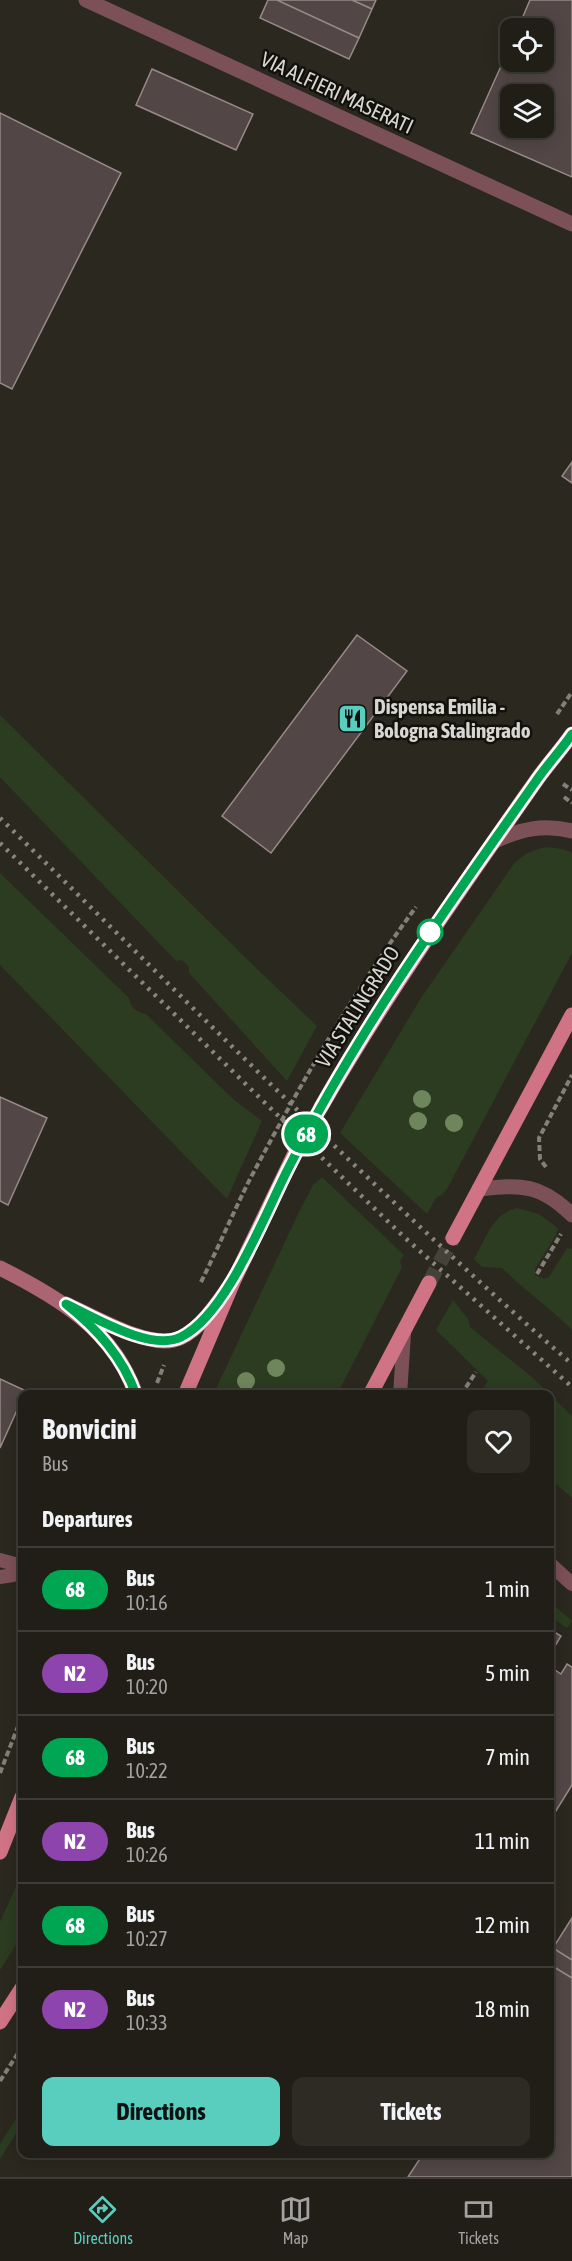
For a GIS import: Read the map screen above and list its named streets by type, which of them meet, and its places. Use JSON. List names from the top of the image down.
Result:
{
  "streets": {
    "main road": ["VIA STALINGRADO"],
    "street": ["VIA ALFIERI MASERATI"]
  },
  "places": {
    "restaurant": ["Dispensa Emilia - Bologna Stalingrado"]
  },
  "lines": ["bus line 68"],
  "page": {
    "on_map": "68",
    "heading": [
      ["Bonvicini", "Bus"],
      "Departures"
    ],
    "list": [
      {
        "mark": "68",
        "name": "Bus",
        "note": "10:16",
        "value": "1 min"
      },
      {
        "mark": "N2",
        "name": "Bus",
        "note": "10:20",
        "value": "5 min"
      },
      {
        "mark": "68",
        "name": "Bus",
        "note": "10:22",
        "value": "7 min"
      },
      {
        "mark": "N2",
        "name": "Bus",
        "note": "10:26",
        "value": "11 min"
      },
      {
        "mark": "68",
        "name": "Bus",
        "note": "10:27",
        "value": "12 min"
      },
      {
        "mark": "N2",
        "name": "Bus",
        "note": "10:33",
        "value": "18 min"
      }
    ],
    "buttons": ["Directions", "Tickets"],
    "tabs": ["Directions", "Map", "Tickets"]
  }
}
